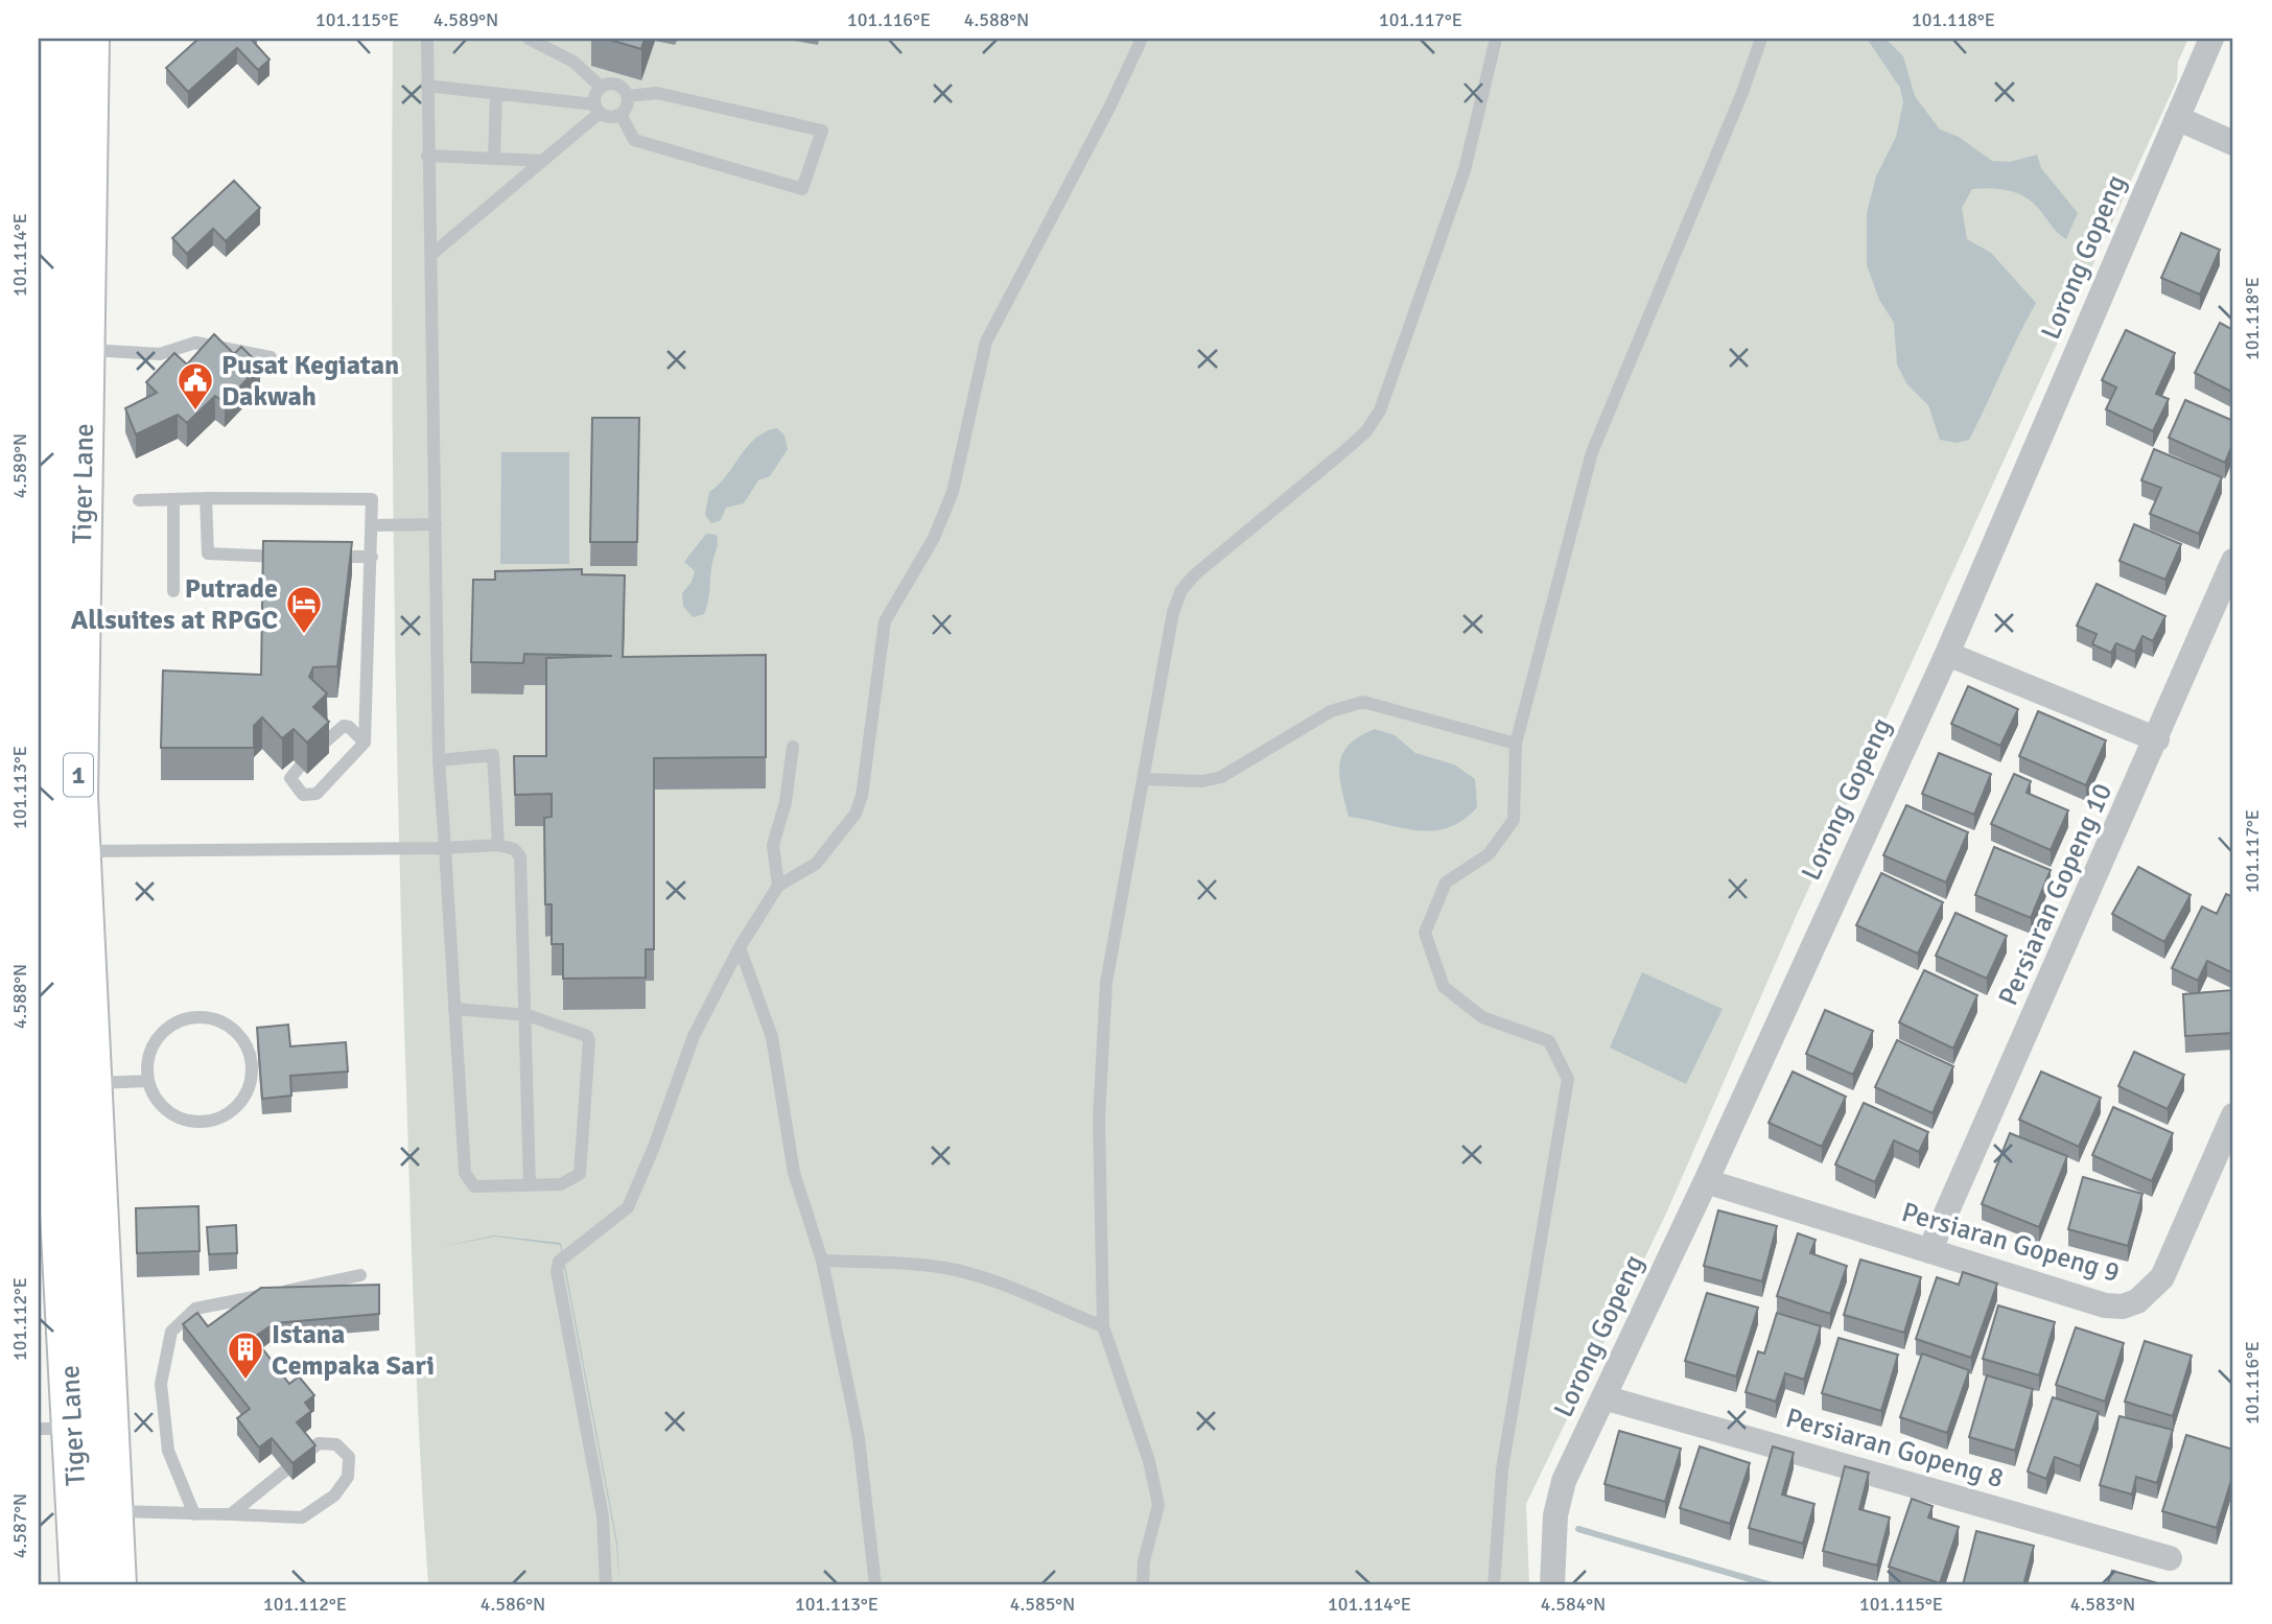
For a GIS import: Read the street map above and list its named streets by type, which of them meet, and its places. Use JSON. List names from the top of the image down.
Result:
{
  "streets": {
    "main road": ["Tiger Lane", "1"],
    "street": [
      "Lorong Gopeng",
      "Persiaran Gopeng 10",
      "Persiaran Gopeng 9",
      "Persiaran Gopeng 8"
    ]
  },
  "crossings": [
    ["Lorong Gopeng", "Persiaran Gopeng 9"],
    ["Lorong Gopeng", "Persiaran Gopeng 8"],
    ["Persiaran Gopeng 10", "Persiaran Gopeng 9"]
  ],
  "places": {
    "public building": ["Pusat Kegiatan Dakwah"],
    "hotel": ["Putrade Allsuites at RPGC"],
    "building": ["Istana Cempaka Sari"]
  },
  "coordinates": [
    "101.115°E",
    "4.589°N",
    "101.116°E",
    "4.588°N",
    "101.117°E",
    "101.118°E",
    "101.114°E",
    "101.113°E",
    "101.112°E",
    "4.587°N",
    "4.586°N",
    "4.585°N",
    "4.584°N",
    "4.583°N"
  ]
}
